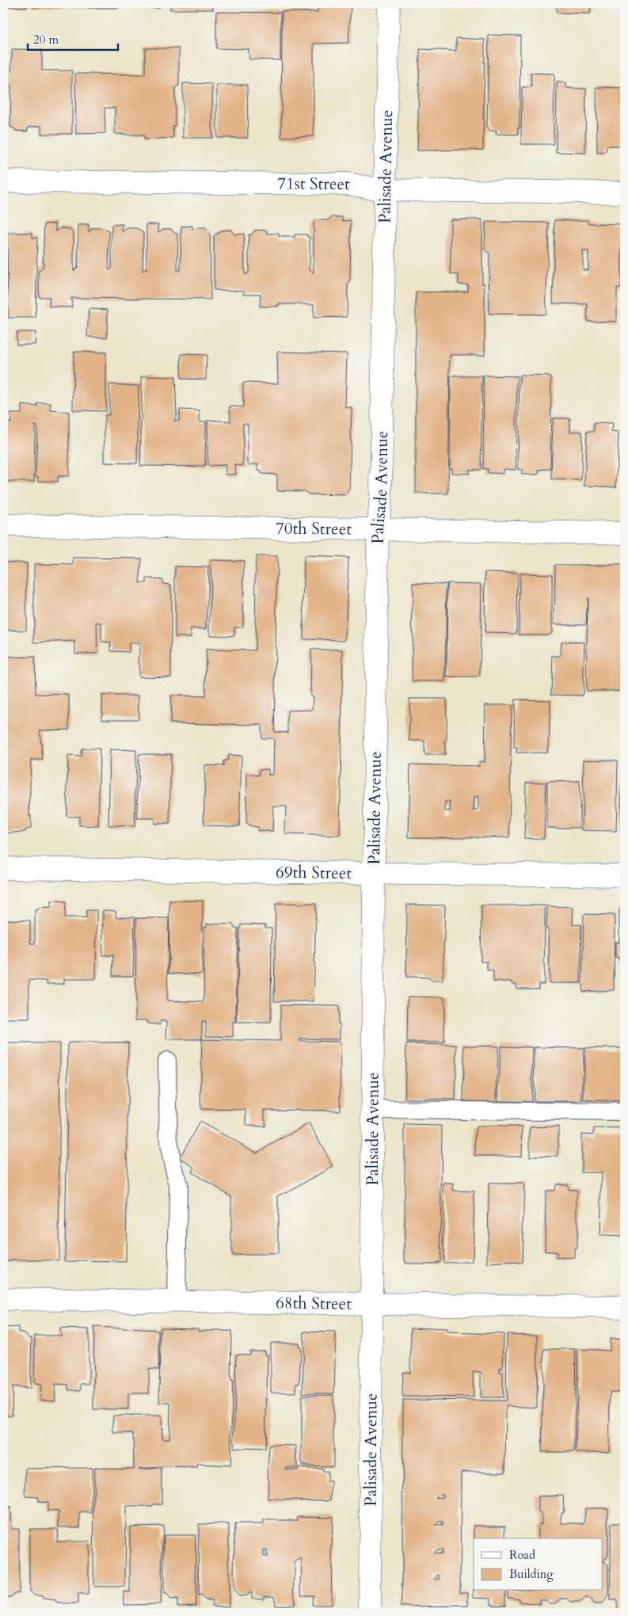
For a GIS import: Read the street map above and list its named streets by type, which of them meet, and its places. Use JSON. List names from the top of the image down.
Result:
{
  "streets": {
    "street": [
      "Palisade Avenue",
      "71st Street",
      "70th Street",
      "69th Street",
      "68th Street"
    ]
  },
  "crossings": [
    ["Palisade Avenue", "71st Street"],
    ["Palisade Avenue", "70th Street"],
    ["Palisade Avenue", "69th Street"],
    ["Palisade Avenue", "68th Street"]
  ],
  "legend": ["Road", "Building"],
  "scale_bar": "20 m"
}
